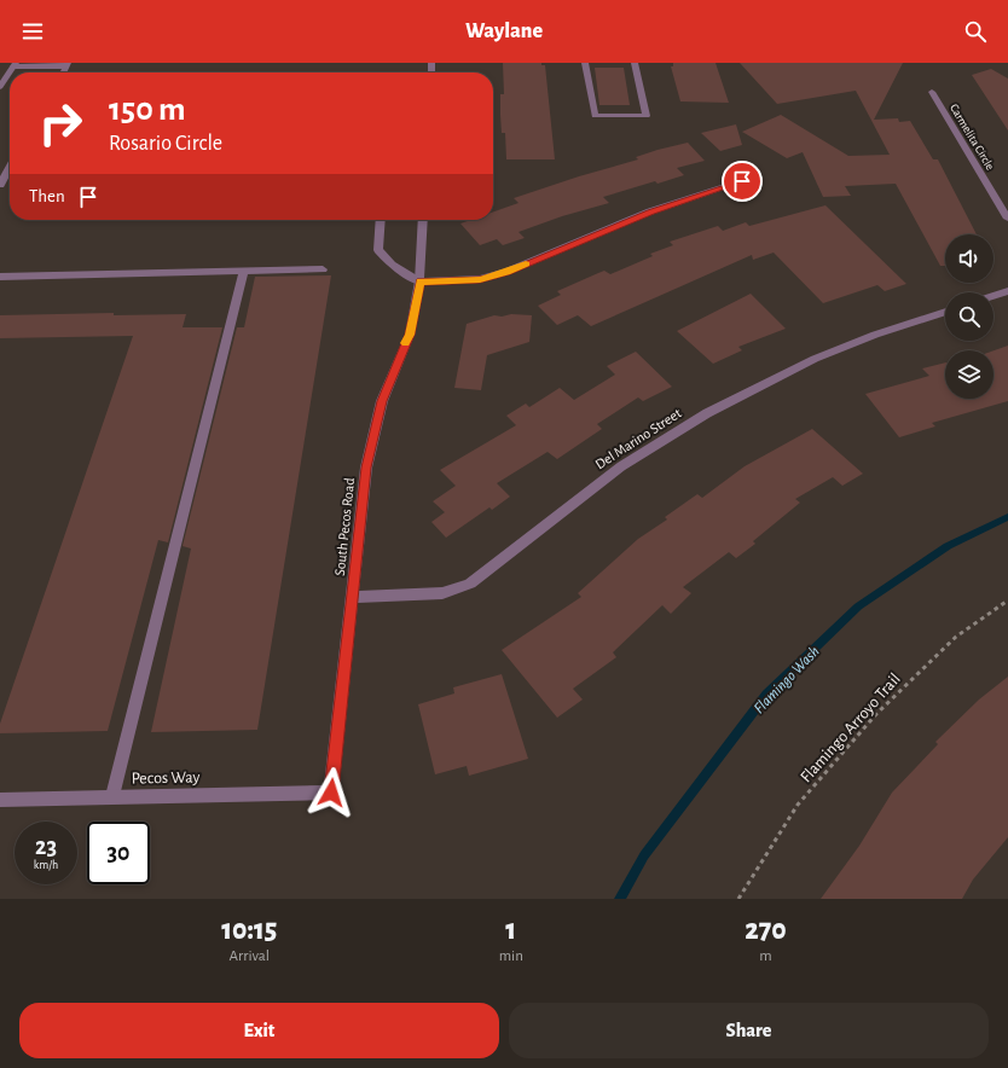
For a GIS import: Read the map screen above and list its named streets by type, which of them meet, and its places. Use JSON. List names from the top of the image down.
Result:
{
  "streets": {
    "street": [
      "Carmelita Circle",
      "Del Marino Street",
      "South Pecos Road",
      "Pecos Way"
    ],
    "path": ["Flamingo Arroyo Trail"]
  },
  "crossings": [
    ["Del Marino Street", "South Pecos Road"],
    ["South Pecos Road", "Pecos Way"]
  ],
  "water": ["Flamingo Wash"],
  "page": {
    "header": "Waylane",
    "turn": ["150 m", "Rosario Circle"],
    "then": "Then",
    "speed": "23 km/h",
    "limit": "30",
    "eta": [
      "10:15",
      "Arrival",
      "1",
      "min",
      "270",
      "m"
    ],
    "buttons": ["Exit", "Share"]
  }
}
